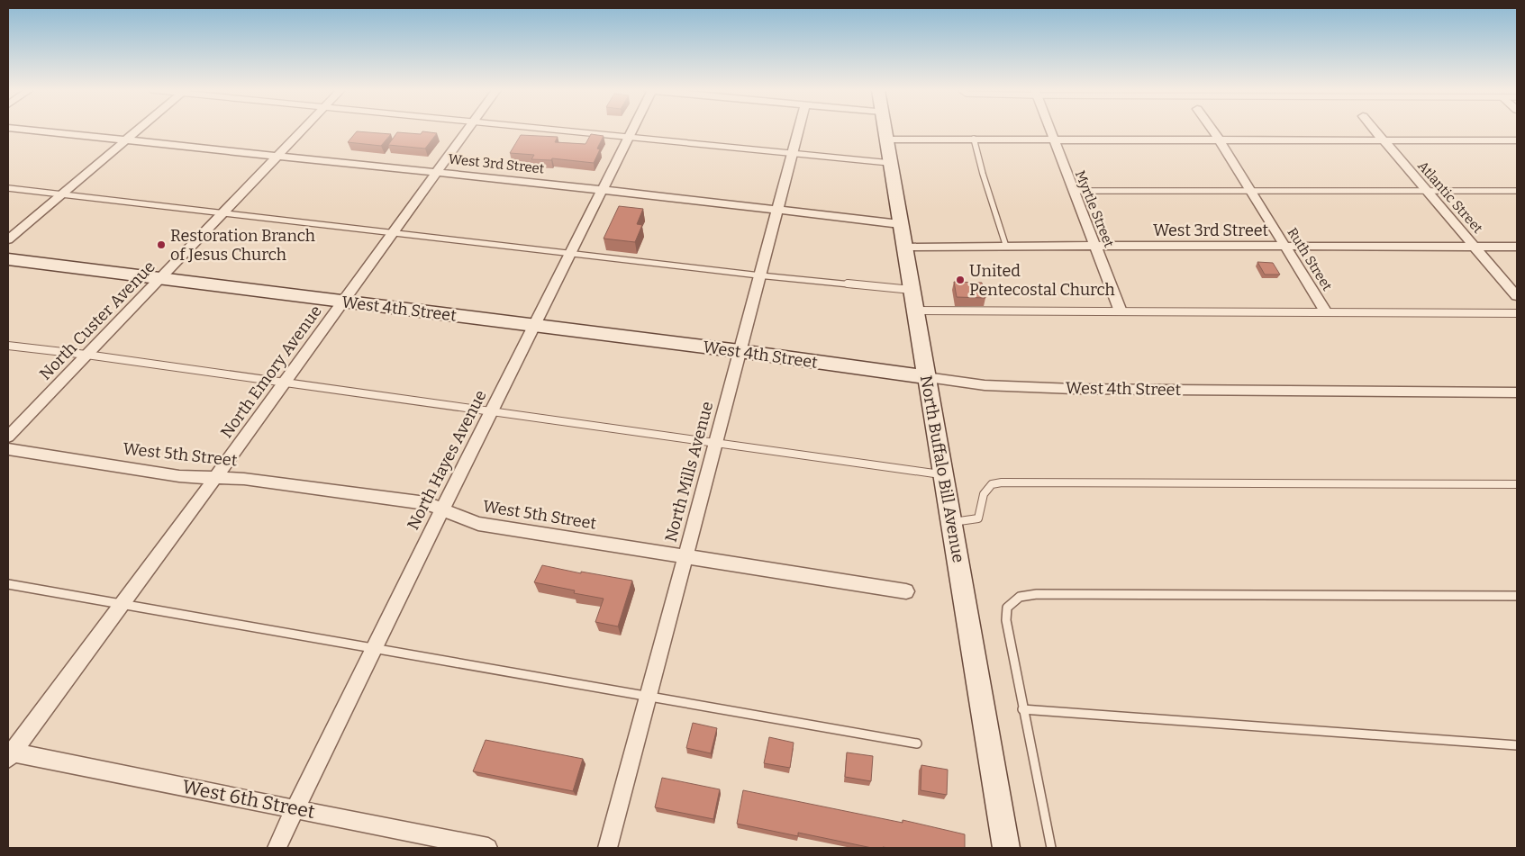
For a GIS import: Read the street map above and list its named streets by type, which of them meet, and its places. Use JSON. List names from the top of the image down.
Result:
{
  "streets": {
    "main road": ["West 4th Street", "North Buffalo Bill Avenue"],
    "street": [
      "West 3rd Street",
      "Atlantic Street",
      "Myrtle Street",
      "Ruth Street",
      "North Custer Avenue",
      "North Emory Avenue",
      "West 5th Street",
      "North Hayes Avenue",
      "North Mills Avenue",
      "West 6th Street"
    ]
  },
  "crossings": [
    ["West 3rd Street", "Atlantic Street"],
    ["West 3rd Street", "Myrtle Street"],
    ["West 3rd Street", "Ruth Street"],
    ["West 3rd Street", "North Custer Avenue"],
    ["West 3rd Street", "North Emory Avenue"],
    ["West 3rd Street", "North Hayes Avenue"],
    ["West 3rd Street", "North Buffalo Bill Avenue"],
    ["West 3rd Street", "North Mills Avenue"],
    ["West 4th Street", "North Custer Avenue"],
    ["West 4th Street", "North Emory Avenue"],
    ["West 4th Street", "North Hayes Avenue"],
    ["West 4th Street", "North Buffalo Bill Avenue"],
    ["West 4th Street", "North Mills Avenue"],
    ["North Emory Avenue", "West 5th Street"],
    ["North Emory Avenue", "West 6th Street"],
    ["West 5th Street", "North Hayes Avenue"],
    ["West 5th Street", "North Mills Avenue"],
    ["North Hayes Avenue", "West 6th Street"]
  ],
  "places": ["Restoration Branch of Jesus Church", "United Pentecostal Church"]
}
